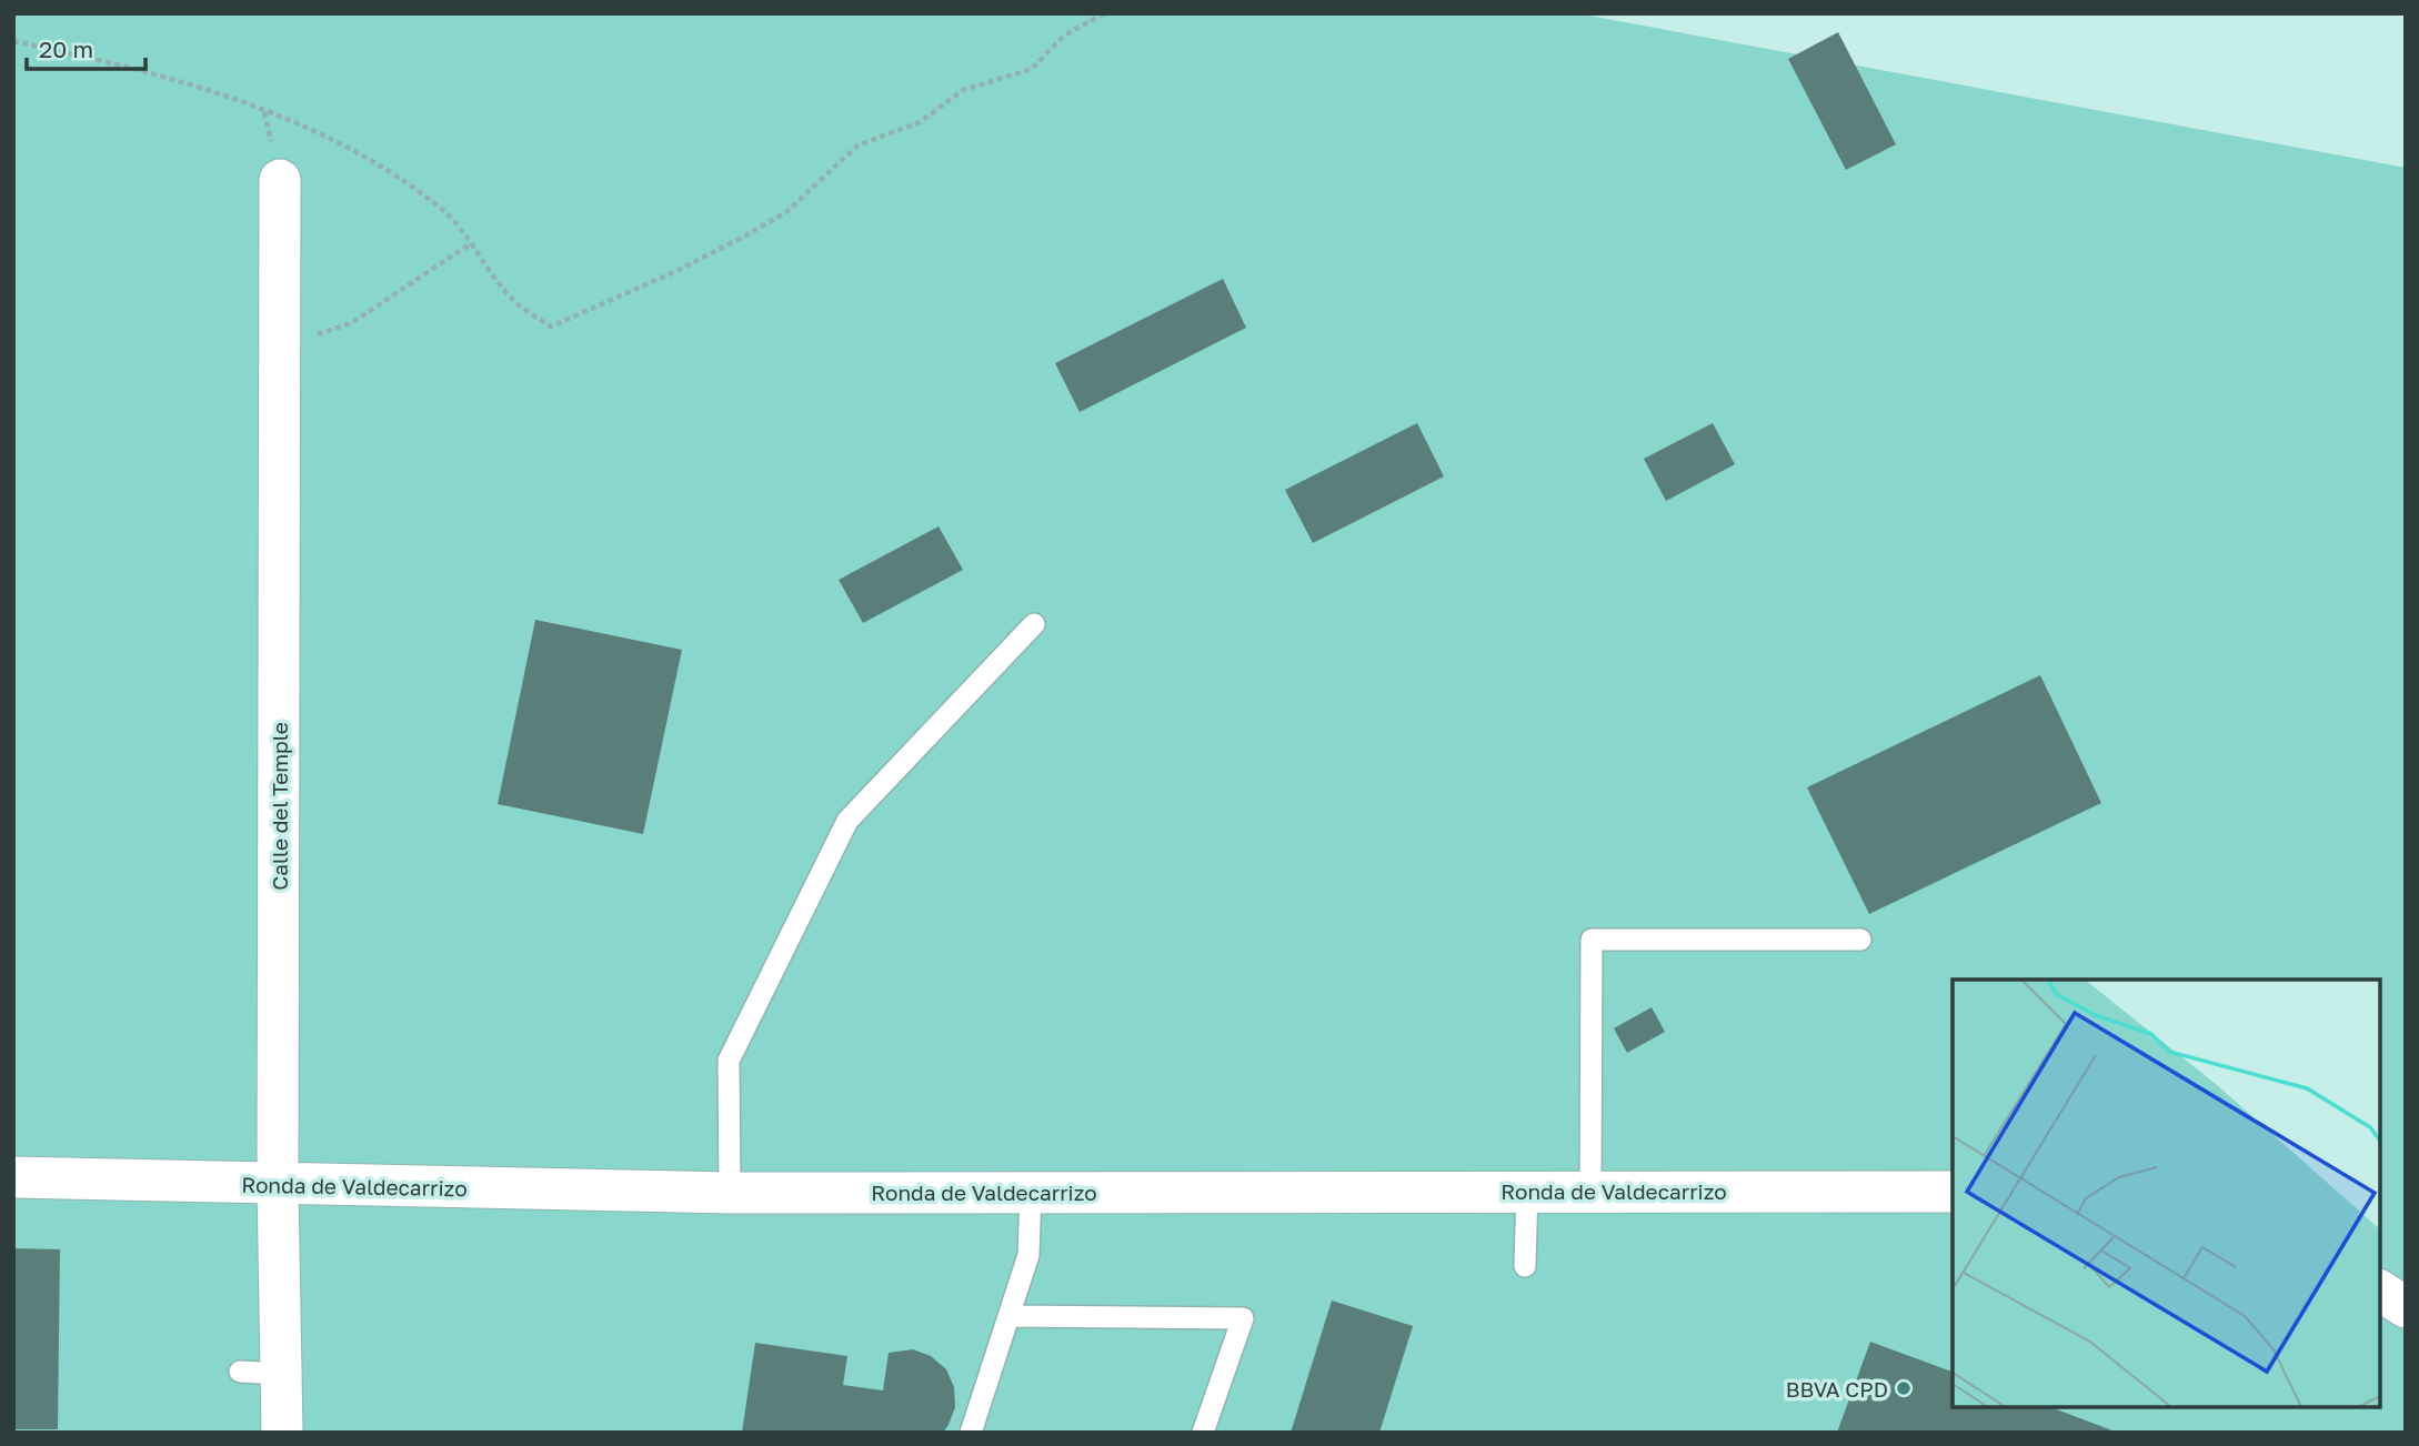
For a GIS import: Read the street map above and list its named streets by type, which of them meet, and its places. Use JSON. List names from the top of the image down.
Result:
{
  "streets": {
    "street": ["Calle del Temple", "Ronda de Valdecarrizo"]
  },
  "crossings": [
    ["Calle del Temple", "Ronda de Valdecarrizo"]
  ],
  "places": ["BBVA CPD"],
  "scale_bar": "20 m"
}
